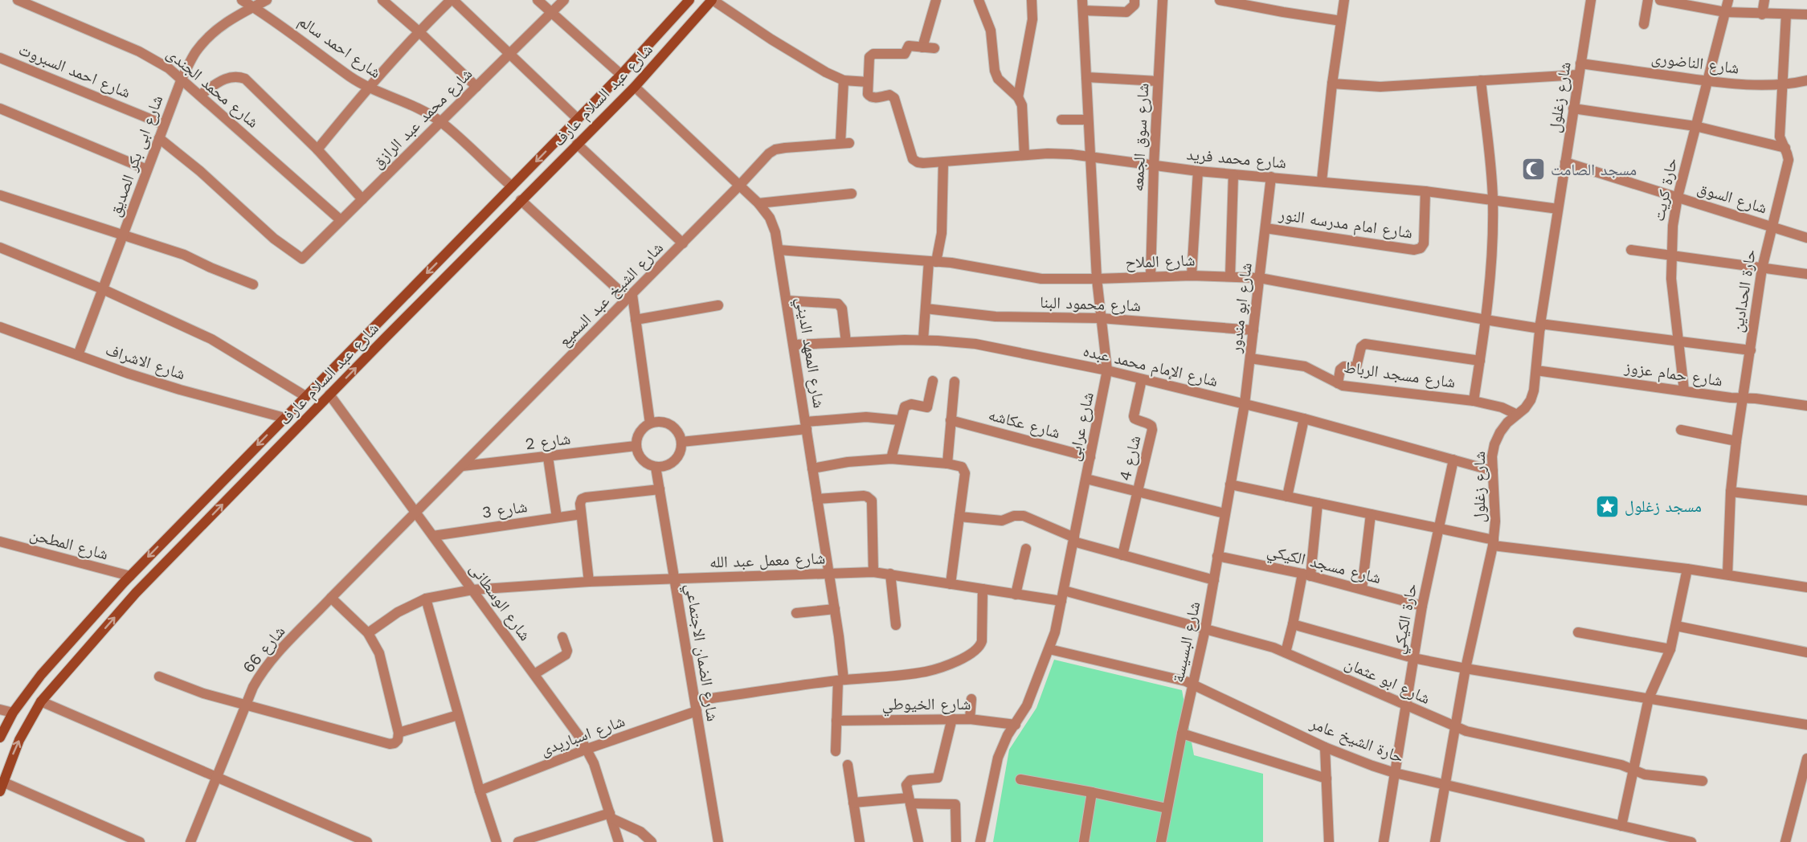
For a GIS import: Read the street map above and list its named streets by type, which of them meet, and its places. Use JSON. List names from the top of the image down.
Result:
{
  "streets": {
    "street": [
      "شارع احمد سالم",
      "شارع الناضورى",
      "شارع احمد السبروت",
      "شارع محمد الجندى",
      "شارع عبد السلام عارف",
      "شارع زغلول",
      "شارع محمد عبد الرازق",
      "شارع سوق الجمعه",
      "شارع ابى بكر الصديق",
      "شارع محمد فريد",
      "حارة كريت",
      "شارع السوق",
      "شارع امام مدرسه النور",
      "شارع الملاح",
      "حارة الحدادين",
      "شارع الشيخ عبد السميع",
      "شارع محمود البنا",
      "شارع ابو مندور",
      "شارع المعهد الديني",
      "شارع الاشراف",
      "شارع الإمام محمد عبده",
      "شارع حمام عزوز",
      "شارع مسجد الرباط",
      "شارع عكاشه",
      "شارع عرابى",
      "شارع 2",
      "شارع 4",
      "شارع 3",
      "شارع المطحن",
      "شارع معمل عبد الله",
      "شارع مسجد الكيكي",
      "شارع الوسطانى",
      "حارة الكيكي",
      "شارع البسيسة",
      "شارع 66",
      "شارع الضمان الاجتماعي",
      "شارع ابو عثمان",
      "شارع الخيوطي",
      "شارع اسباريدى",
      "حارة الشيخ عامر"
    ]
  },
  "crossings": [
    ["شارع احمد سالم", "شارع عبد السلام عارف"],
    ["شارع احمد سالم", "شارع محمد عبد الرازق"],
    ["شارع احمد سالم", "شارع ابى بكر الصديق"],
    ["شارع الناضورى", "شارع زغلول"],
    ["شارع الناضورى", "حارة كريت"],
    ["شارع الناضورى", "حارة الحدادين"],
    ["شارع احمد السبروت", "شارع ابى بكر الصديق"],
    ["شارع محمد الجندى", "شارع محمد عبد الرازق"],
    ["شارع محمد الجندى", "شارع ابى بكر الصديق"],
    ["شارع عبد السلام عارف", "شارع المعهد الديني"],
    ["شارع عبد السلام عارف", "شارع الاشراف"],
    ["شارع عبد السلام عارف", "شارع المطحن"],
    ["شارع عبد السلام عارف", "شارع الوسطانى"],
    ["شارع زغلول", "شارع محمد فريد"],
    ["شارع زغلول", "شارع السوق"],
    ["شارع زغلول", "شارع الملاح"],
    ["شارع زغلول", "شارع الإمام محمد عبده"],
    ["شارع زغلول", "شارع حمام عزوز"],
    ["شارع زغلول", "شارع مسجد الرباط"],
    ["شارع زغلول", "شارع ابو عثمان"],
    ["شارع زغلول", "حارة الشيخ عامر"],
    ["شارع محمد عبد الرازق", "شارع ابى بكر الصديق"],
    ["شارع سوق الجمعه", "شارع محمد فريد"],
    ["شارع سوق الجمعه", "شارع الملاح"],
    ["شارع ابى بكر الصديق", "شارع الاشراف"],
    ["شارع محمد فريد", "شارع امام مدرسه النور"],
    ["شارع محمد فريد", "شارع ابو مندور"],
    ["شارع محمد فريد", "شارع عرابى"],
    ["حارة كريت", "شارع السوق"],
    ["حارة كريت", "شارع الملاح"],
    ["حارة كريت", "شارع حمام عزوز"],
    ["شارع السوق", "حارة الحدادين"],
    ["شارع امام مدرسه النور", "شارع ابو مندور"],
    ["شارع الملاح", "حارة الحدادين"],
    ["شارع الملاح", "شارع ابو مندور"],
    ["شارع الملاح", "شارع المعهد الديني"],
    ["شارع الملاح", "شارع عرابى"],
    ["حارة الحدادين", "شارع حمام عزوز"],
    ["شارع الشيخ عبد السميع", "شارع المعهد الديني"],
    ["شارع الشيخ عبد السميع", "شارع 2"],
    ["شارع الشيخ عبد السميع", "شارع الوسطانى"],
    ["شارع الشيخ عبد السميع", "شارع 66"],
    ["شارع محمود البنا", "شارع ابو مندور"],
    ["شارع محمود البنا", "شارع عرابى"],
    ["شارع ابو مندور", "شارع الإمام محمد عبده"],
    ["شارع ابو مندور", "شارع مسجد الرباط"],
    ["شارع ابو مندور", "شارع مسجد الكيكي"],
    ["شارع ابو مندور", "شارع البسيسة"],
    ["شارع المعهد الديني", "شارع الإمام محمد عبده"],
    ["شارع المعهد الديني", "شارع معمل عبد الله"],
    ["شارع المعهد الديني", "شارع الخيوطي"],
    ["شارع الإمام محمد عبده", "شارع عرابى"],
    ["شارع الإمام محمد عبده", "شارع 4"],
    ["شارع الإمام محمد عبده", "حارة الكيكي"],
    ["شارع عكاشه", "شارع عرابى"],
    ["شارع عرابى", "شارع معمل عبد الله"],
    ["شارع عرابى", "شارع ابو عثمان"],
    ["شارع عرابى", "شارع الخيوطي"],
    ["شارع عرابى", "حارة الشيخ عامر"],
    ["شارع 2", "شارع الضمان الاجتماعي"],
    ["شارع 3", "شارع الوسطانى"],
    ["شارع معمل عبد الله", "شارع الوسطانى"],
    ["شارع معمل عبد الله", "شارع الضمان الاجتماعي"],
    ["شارع مسجد الكيكي", "حارة الكيكي"],
    ["شارع مسجد الكيكي", "شارع البسيسة"],
    ["شارع الوسطانى", "شارع 66"],
    ["شارع الوسطانى", "شارع اسباريدى"],
    ["حارة الكيكي", "شارع ابو عثمان"],
    ["حارة الكيكي", "حارة الشيخ عامر"],
    ["شارع البسيسة", "شارع ابو عثمان"],
    ["شارع البسيسة", "حارة الشيخ عامر"],
    ["شارع الضمان الاجتماعي", "شارع اسباريدى"]
  ],
  "places": {
    "mosque": ["مسجد الصامت"],
    "place": ["مسجد زغلول"]
  }
}
